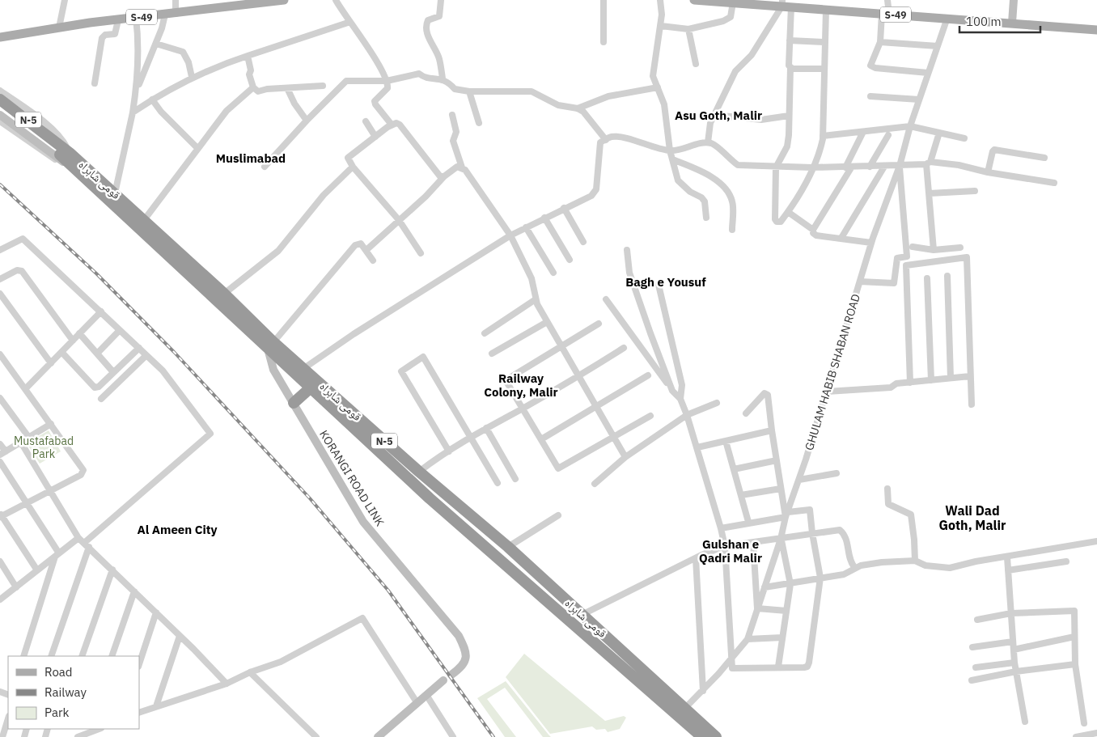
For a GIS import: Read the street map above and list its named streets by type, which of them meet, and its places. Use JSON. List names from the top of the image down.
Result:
{
  "streets": {
    "highway": ["N-5", "قومی شاہراہ"],
    "main road": ["S-49", "KORANGI ROAD LINK"],
    "street": ["GHULAM HABIB SHABAN ROAD"]
  },
  "crossings": [
    ["S-49", "GHULAM HABIB SHABAN ROAD"],
    ["قومی شاہراہ", "GHULAM HABIB SHABAN ROAD"],
    ["قومی شاہراہ", "KORANGI ROAD LINK"]
  ],
  "districts": [
    "Asu Goth, Malir",
    "Muslimabad",
    "Bagh e Yousuf",
    "Railway Colony, Malir",
    "Wali Dad Goth, Malir",
    "Al Ameen City",
    "Gulshan e Qadri Malir"
  ],
  "parks": ["Mustafabad Park"],
  "legend": ["Road", "Railway", "Park"],
  "scale_bar": "100 m"
}
